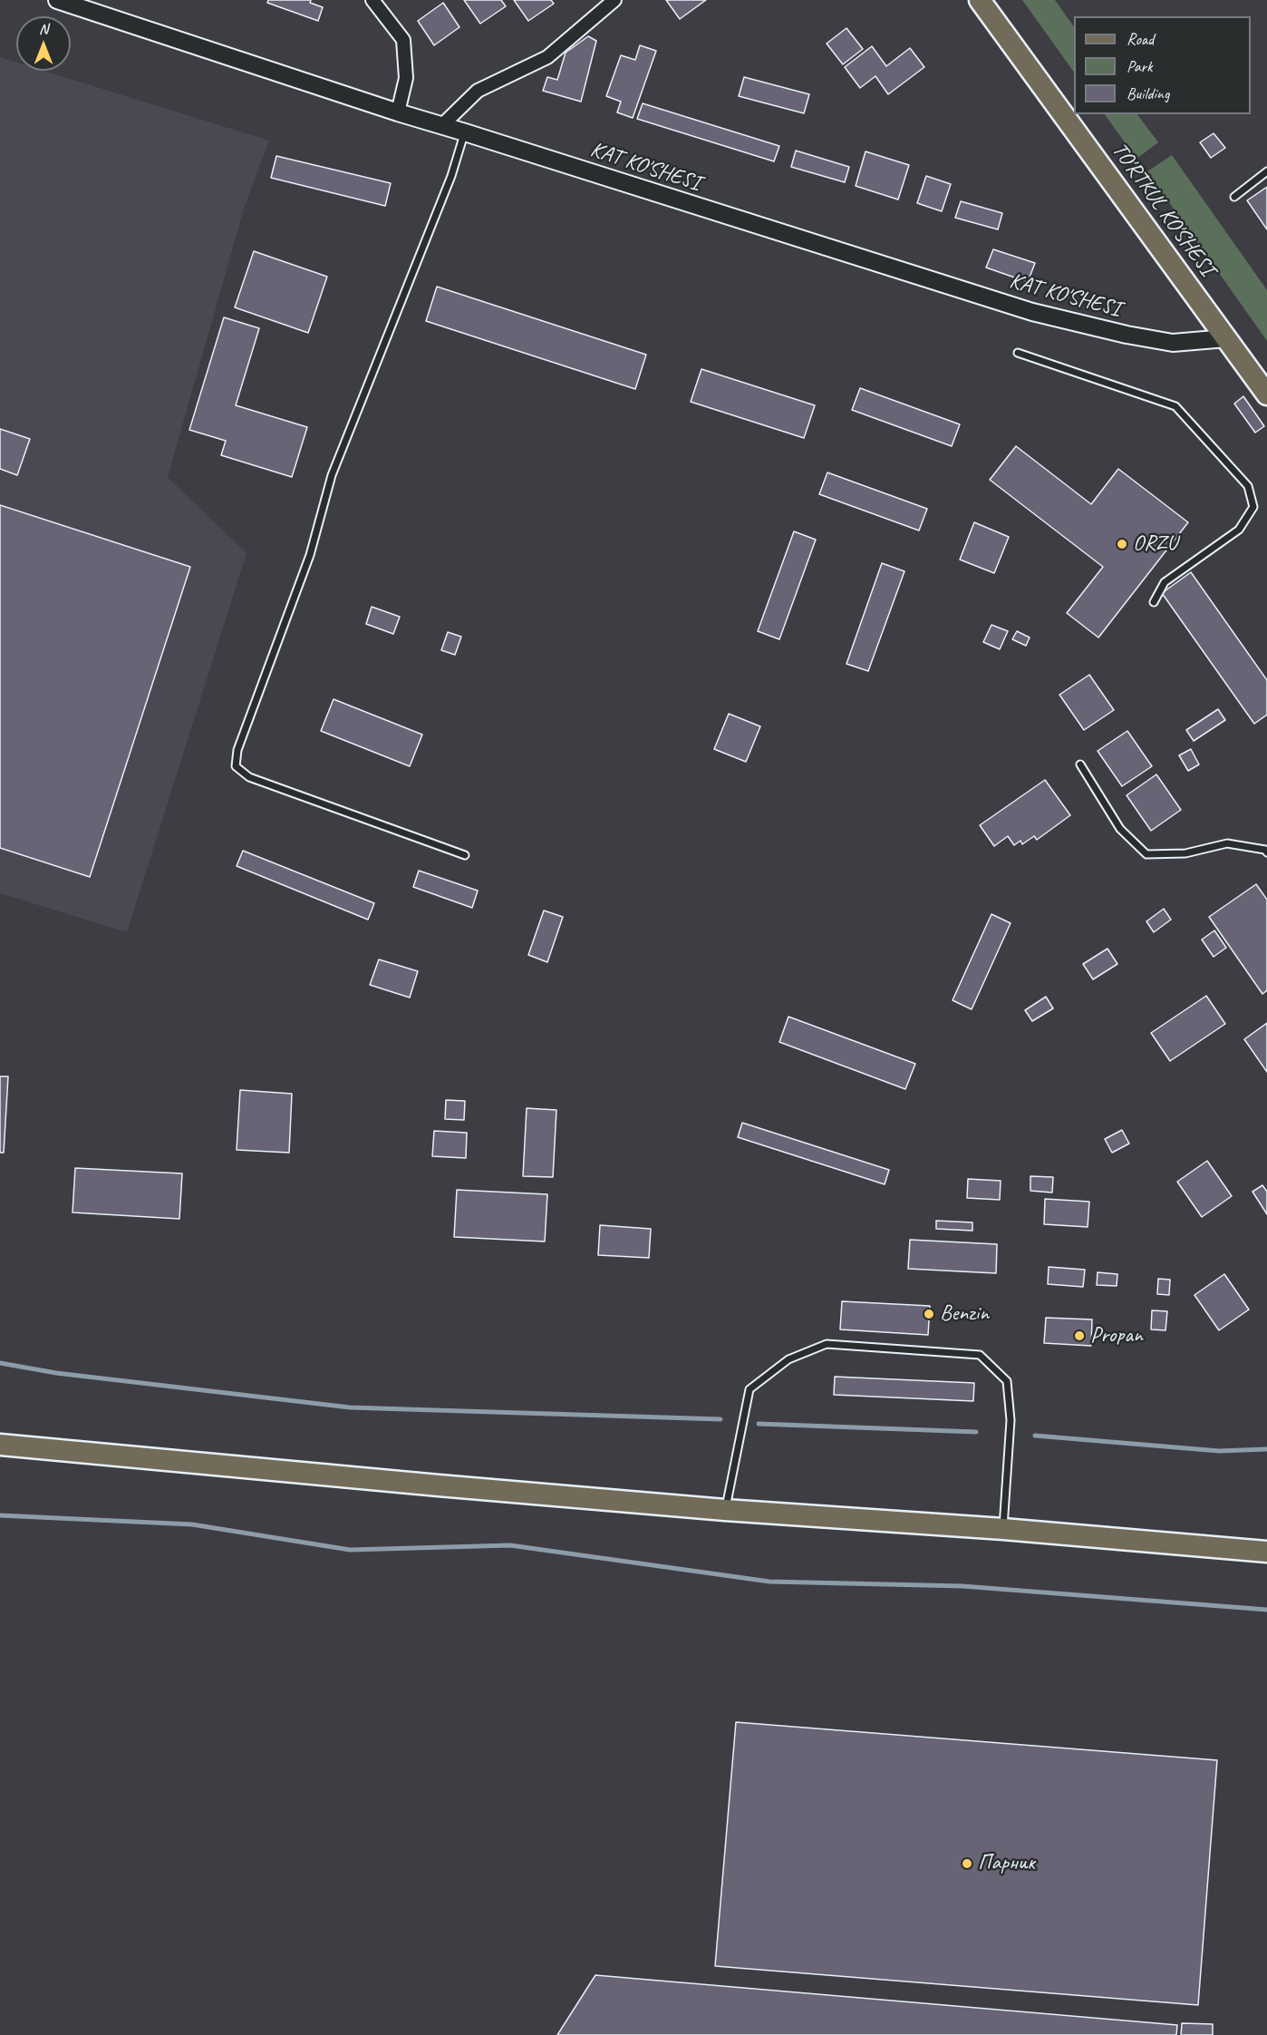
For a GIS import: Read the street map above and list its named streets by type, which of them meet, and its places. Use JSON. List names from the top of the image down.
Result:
{
  "streets": {
    "main road": ["TO'RTKUL KO'SHESI"],
    "street": ["KAT KO'SHESI"]
  },
  "crossings": [
    ["KAT KO'SHESI", "TO'RTKUL KO'SHESI"]
  ],
  "places": [
    "ORZU",
    "Benzin",
    "Propan",
    "Парник"
  ],
  "legend": ["Road", "Park", "Building"],
  "north": "top"
}
